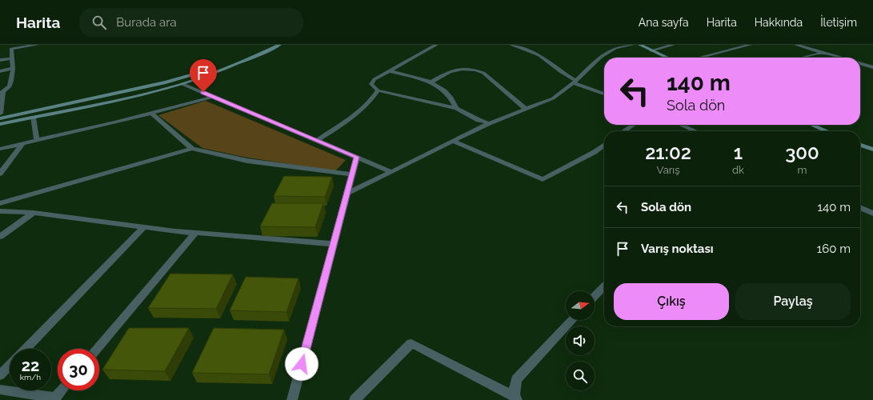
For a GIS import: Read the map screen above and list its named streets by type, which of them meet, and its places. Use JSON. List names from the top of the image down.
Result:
{
  "north": "right",
  "page": {
    "header": "Harita",
    "search": "Burada ara",
    "nav": [
      "Ana sayfa",
      "Harita",
      "Hakkında",
      "İletişim"
    ],
    "turn": ["140 m", "Sola dön"],
    "eta": [
      "21:02",
      "Varış",
      "1",
      "dk",
      "300",
      "m"
    ],
    "list": [
      {
        "name": "Sola dön",
        "value": "140 m"
      },
      {
        "name": "Varış noktası",
        "value": "160 m"
      }
    ],
    "buttons": ["Çıkış", "Paylaş"],
    "speed": "22 km/h",
    "limit": "30"
  }
}
